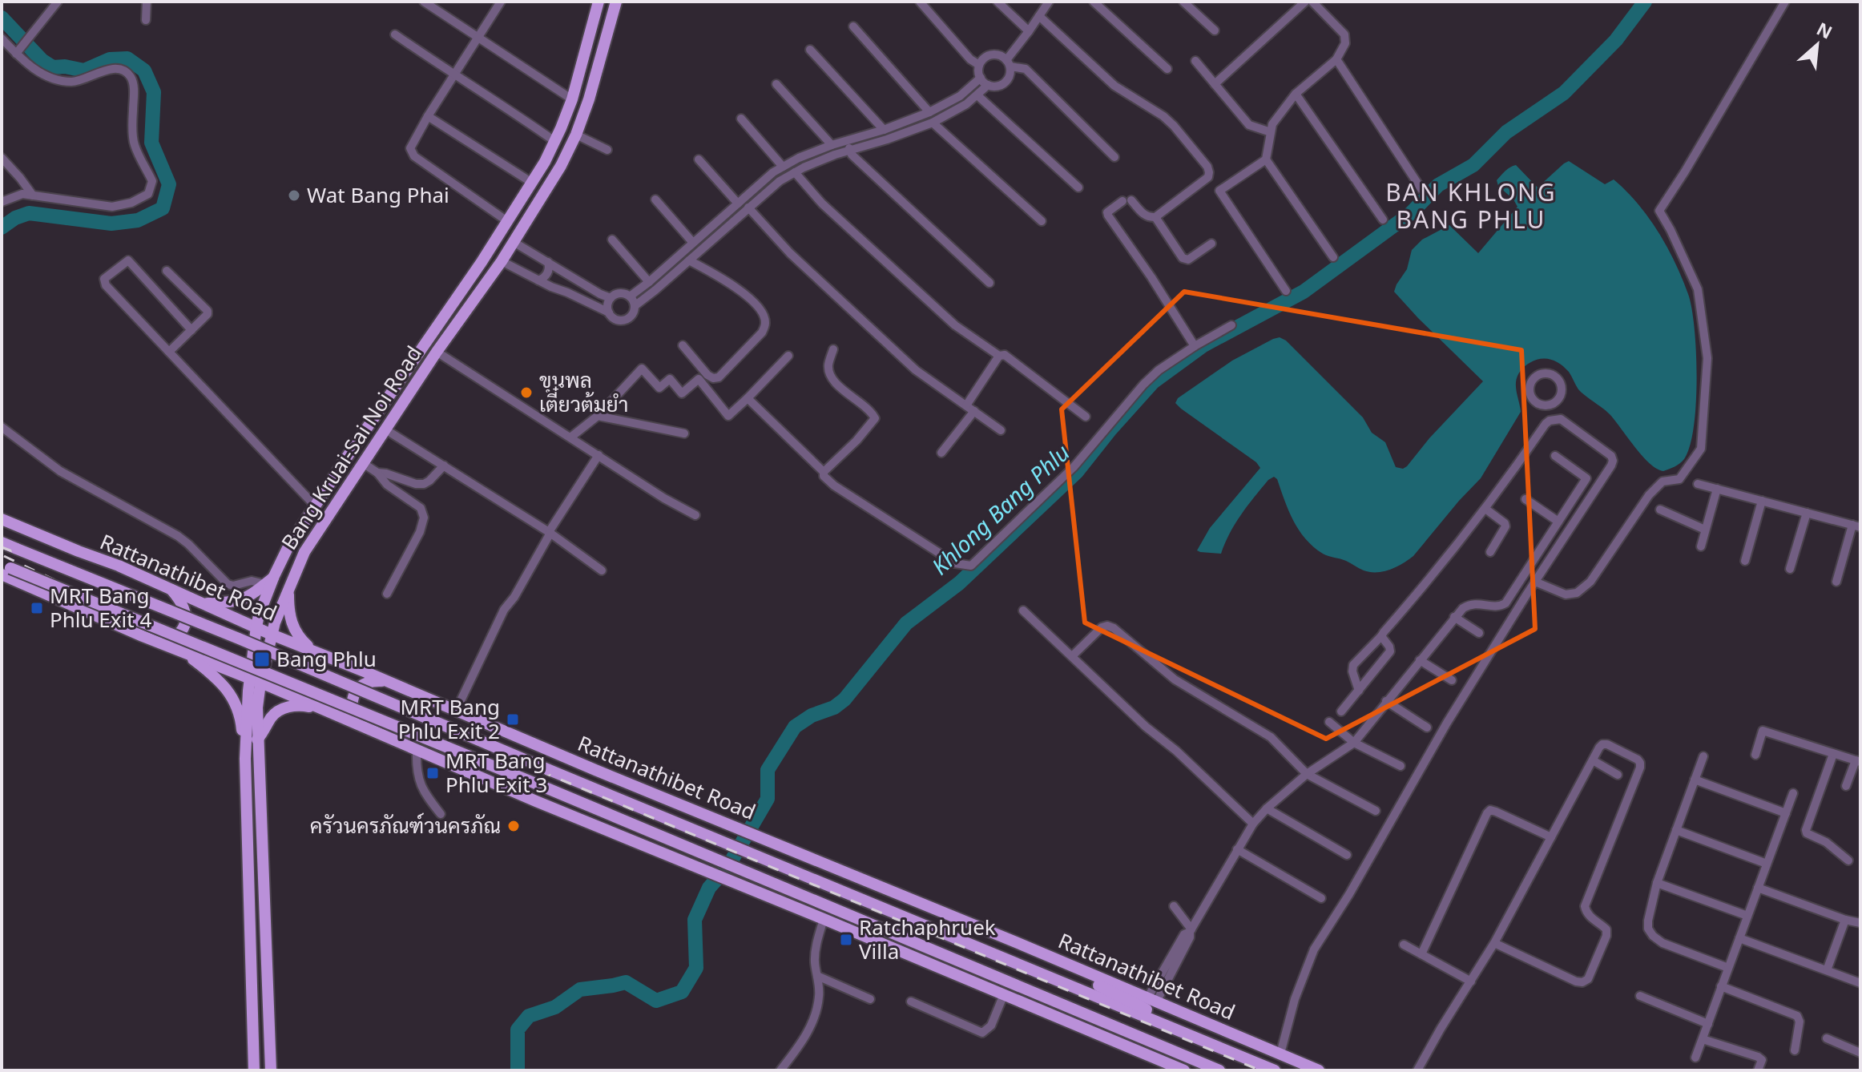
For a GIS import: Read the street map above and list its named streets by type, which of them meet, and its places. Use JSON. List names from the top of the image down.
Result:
{
  "streets": {
    "main road": ["Bang Kruai-Sai Noi Road", "Rattanathibet Road"]
  },
  "crossings": [
    ["Bang Kruai-Sai Noi Road", "Rattanathibet Road"]
  ],
  "districts": ["BAN KHLONG BANG PHLU"],
  "water": ["Khlong Bang Phlu"],
  "places": {
    "other": ["Wat Bang Phai", "ขุนพล เตี๋ยวต้มยำ", "ครัวนครภัณฑ์วนครภัณ"],
    "transit": [
      "MRT Bang Phlu Exit 4",
      "Bang Phlu",
      "MRT Bang Phlu Exit 2",
      "MRT Bang Phlu Exit 3",
      "Ratchaphruek Villa"
    ]
  },
  "north": "top right"
}
